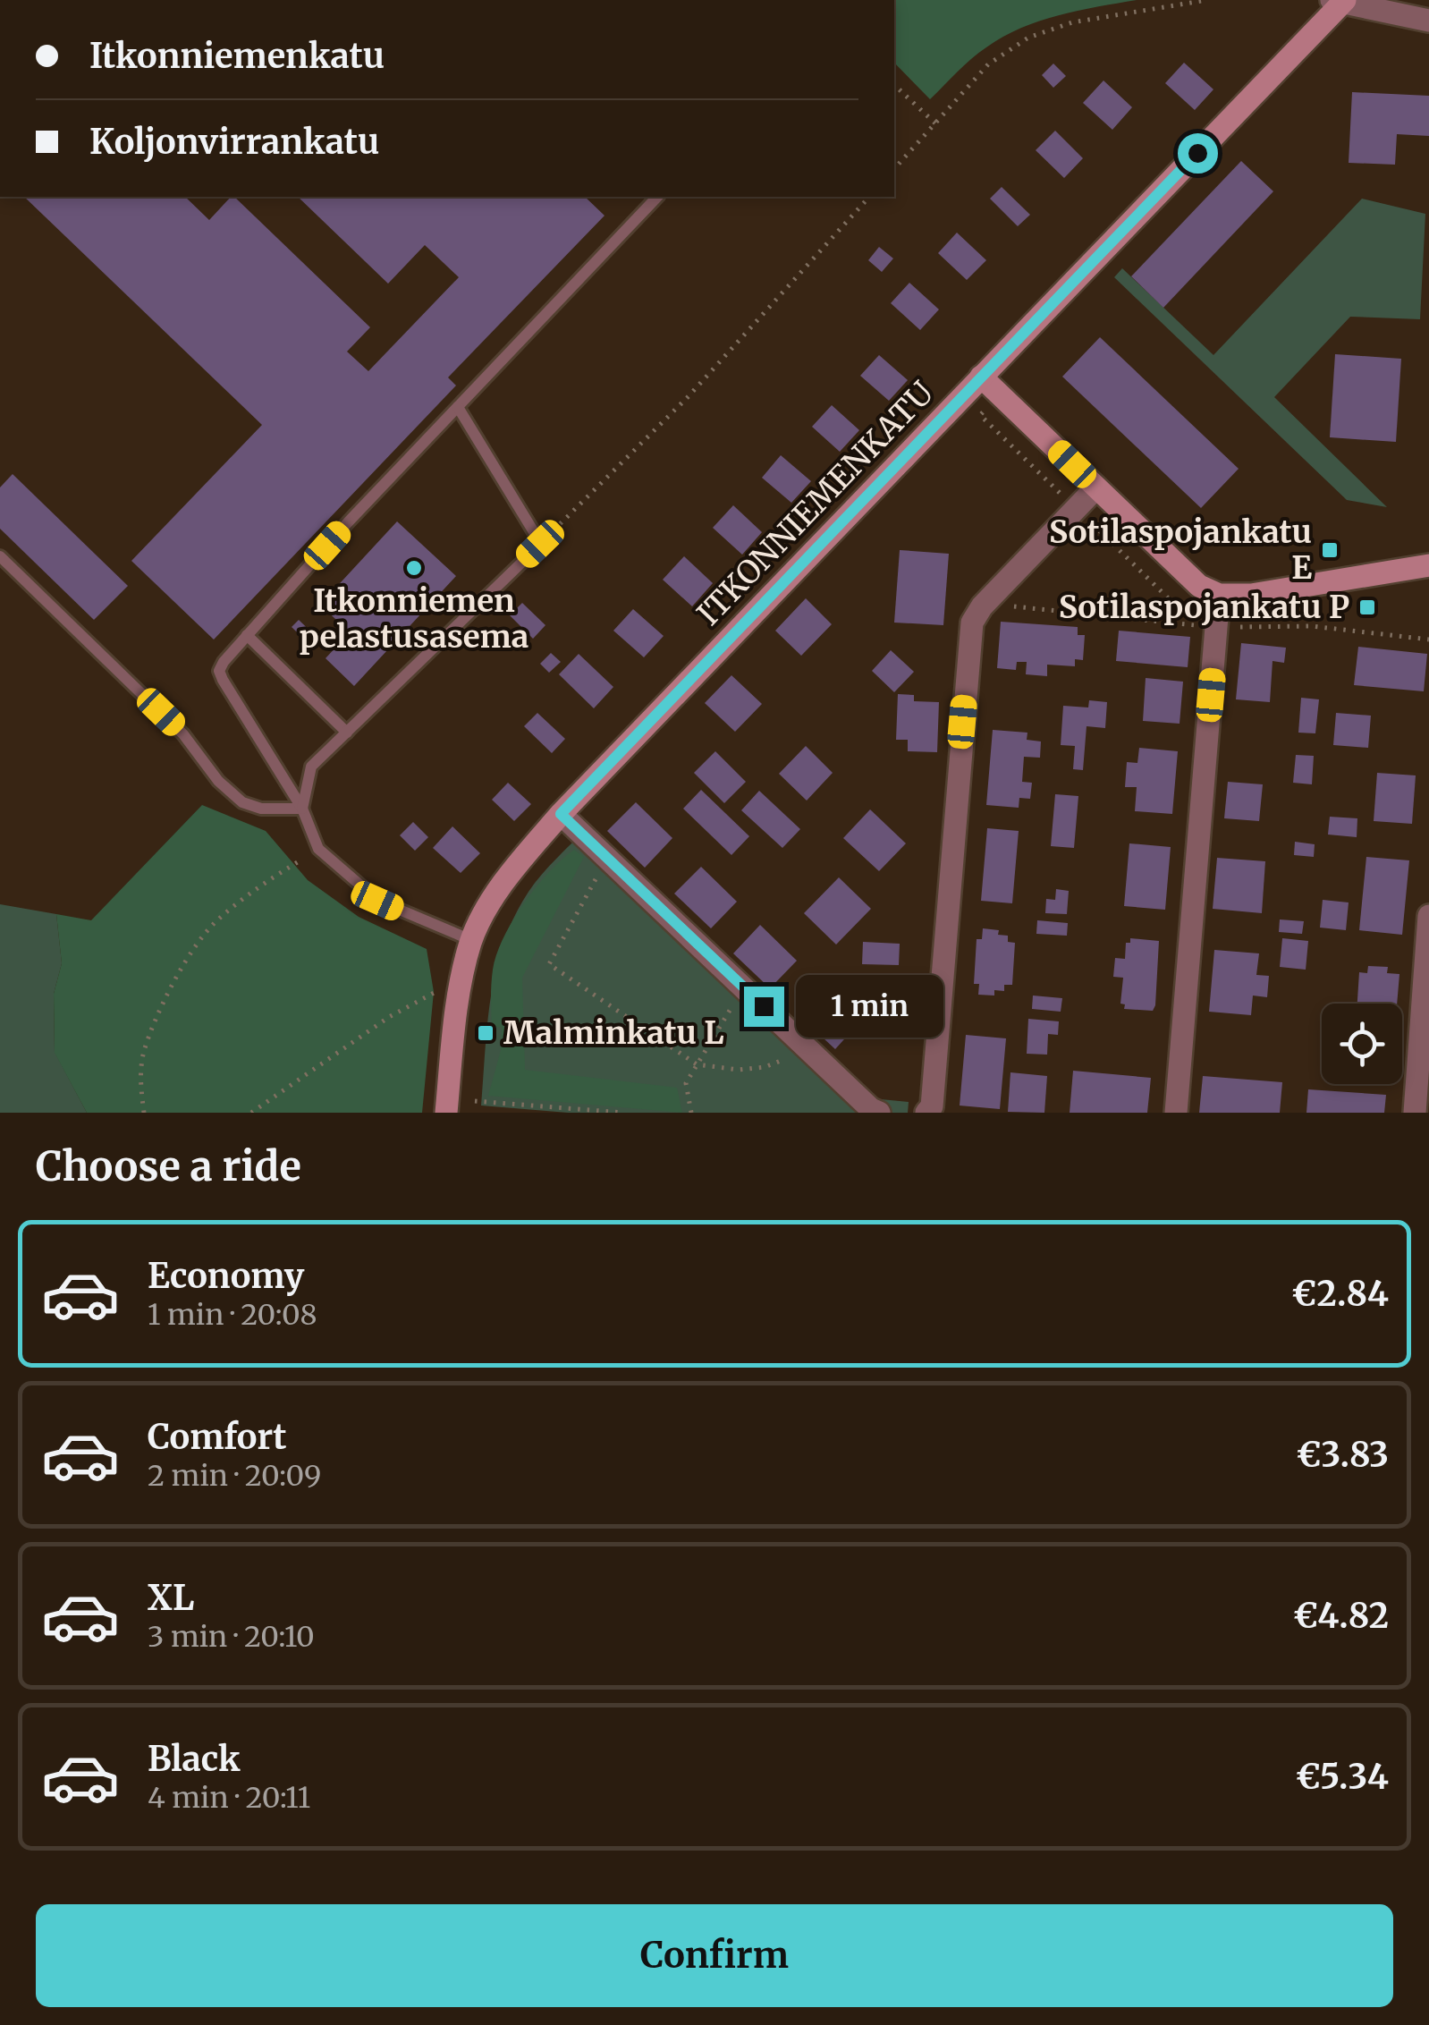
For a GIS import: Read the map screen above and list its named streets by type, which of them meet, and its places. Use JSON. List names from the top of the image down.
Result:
{
  "streets": {
    "street": ["ITKONNIEMENKATU"]
  },
  "places": {
    "transit": ["Sotilaspojankatu E", "Sotilaspojankatu P", "Malminkatu L"],
    "other": ["Itkonniemen pelastusasema"]
  },
  "page": {
    "banner": ["Itkonniemenkatu", "Koljonvirrankatu"],
    "bubble": "1 min",
    "heading": "Choose a ride",
    "list": [
      {
        "name": "Economy",
        "note": "1 min · 20:08",
        "value": "€2.84"
      },
      {
        "name": "Comfort",
        "note": "2 min · 20:09",
        "value": "€3.83"
      },
      {
        "name": "XL",
        "note": "3 min · 20:10",
        "value": "€4.82"
      },
      {
        "name": "Black",
        "note": "4 min · 20:11",
        "value": "€5.34"
      }
    ],
    "buttons": "Confirm"
  }
}
